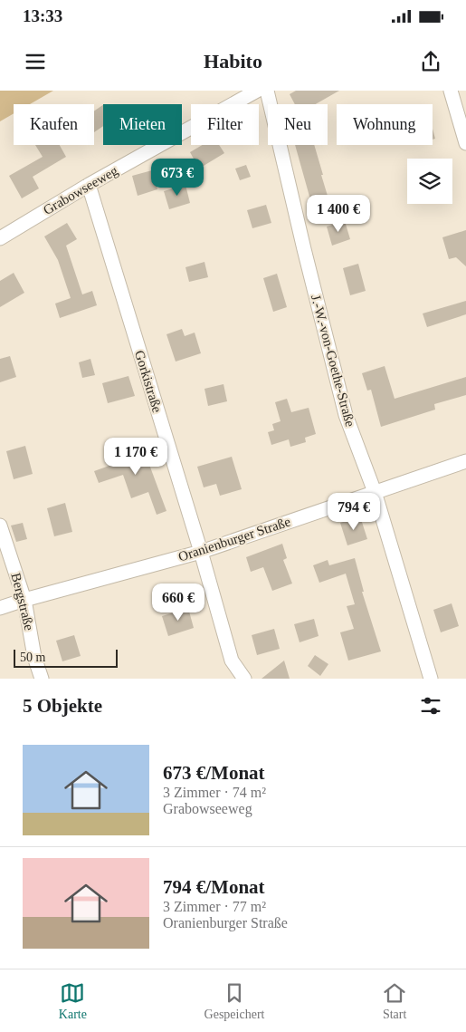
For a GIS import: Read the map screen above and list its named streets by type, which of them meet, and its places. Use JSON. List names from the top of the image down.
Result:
{
  "streets": {
    "street": [
      "Grabowseeweg",
      "J.-W.-von-Goethe-Straße",
      "Gorkistraße",
      "Oranienburger Straße",
      "Bergstraße"
    ]
  },
  "crossings": [
    ["Grabowseeweg", "Gorkistraße"],
    ["J.-W.-von-Goethe-Straße", "Oranienburger Straße"],
    ["Gorkistraße", "Oranienburger Straße"],
    ["Oranienburger Straße", "Bergstraße"]
  ],
  "scale_bar": "50 m",
  "page": {
    "status": "13:33",
    "header": "Habito",
    "chip": [
      "Kaufen",
      "Mieten",
      "Filter",
      "Neu",
      "Wohnung"
    ],
    "price": [
      "673 €",
      "1 400 €",
      "1 170 €",
      "794 €",
      "660 €"
    ],
    "scale": "50 m",
    "heading": "5 Objekte",
    "list": [
      {
        "name": "673 €/Monat",
        "note": "3 Zimmer · 74 m² · Grabowseeweg"
      },
      {
        "name": "794 €/Monat",
        "note": "3 Zimmer · 77 m² · Oranienburger Straße"
      }
    ],
    "tabs": ["Karte", "Gespeichert", "Start"]
  }
}
